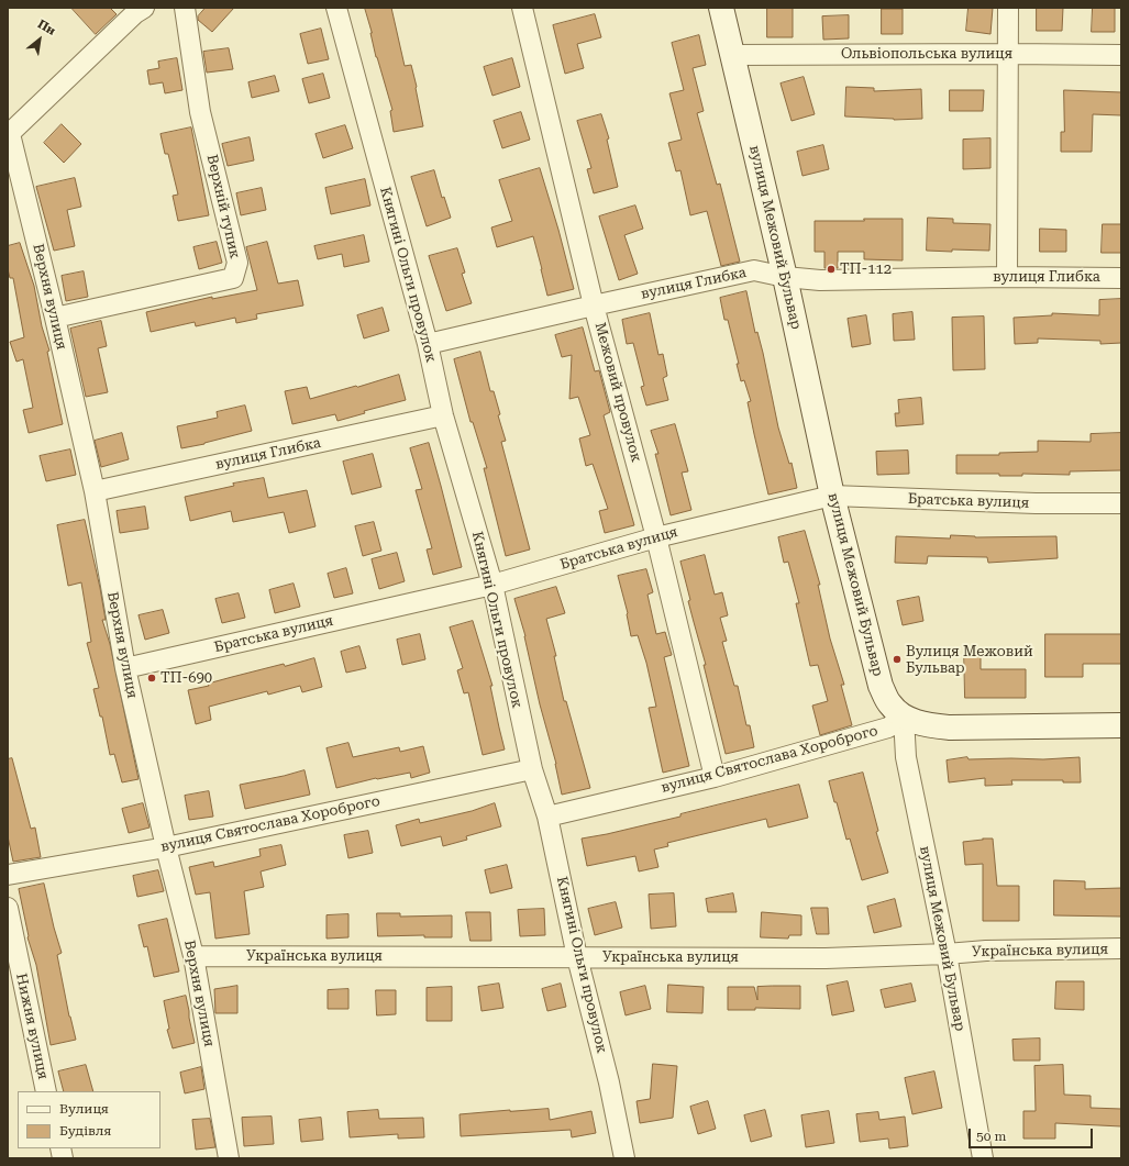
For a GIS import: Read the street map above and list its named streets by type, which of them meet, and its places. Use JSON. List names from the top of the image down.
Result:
{
  "streets": {
    "street": [
      "Ольвіопольська вулиця",
      "Верхній тупик",
      "вулиця Межовий Бульвар",
      "Княгині Ольги провулок",
      "вулиця Глибка",
      "Верхня вулиця",
      "Межовий провулок",
      "Братська вулиця",
      "вулиця Святослава Хороброго",
      "Українська вулиця",
      "Нижня вулиця"
    ]
  },
  "crossings": [
    ["Ольвіопольська вулиця", "вулиця Межовий Бульвар"],
    ["Верхній тупик", "Верхня вулиця"],
    ["вулиця Межовий Бульвар", "вулиця Глибка"],
    ["вулиця Межовий Бульвар", "Братська вулиця"],
    ["вулиця Межовий Бульвар", "вулиця Святослава Хороброго"],
    ["вулиця Межовий Бульвар", "Українська вулиця"],
    ["Княгині Ольги провулок", "вулиця Глибка"],
    ["Княгині Ольги провулок", "Братська вулиця"],
    ["Княгині Ольги провулок", "вулиця Святослава Хороброго"],
    ["Княгині Ольги провулок", "Українська вулиця"],
    ["вулиця Глибка", "Верхня вулиця"],
    ["вулиця Глибка", "Межовий провулок"],
    ["Верхня вулиця", "Братська вулиця"],
    ["Верхня вулиця", "вулиця Святослава Хороброго"],
    ["Верхня вулиця", "Українська вулиця"],
    ["Межовий провулок", "Братська вулиця"],
    ["Межовий провулок", "вулиця Святослава Хороброго"]
  ],
  "places": ["ТП-112", "Вулиця Межовий Бульвар", "ТП-690"],
  "legend": ["Вулиця", "Будівля"],
  "scale_bar": "50 m",
  "north": "top right"
}
